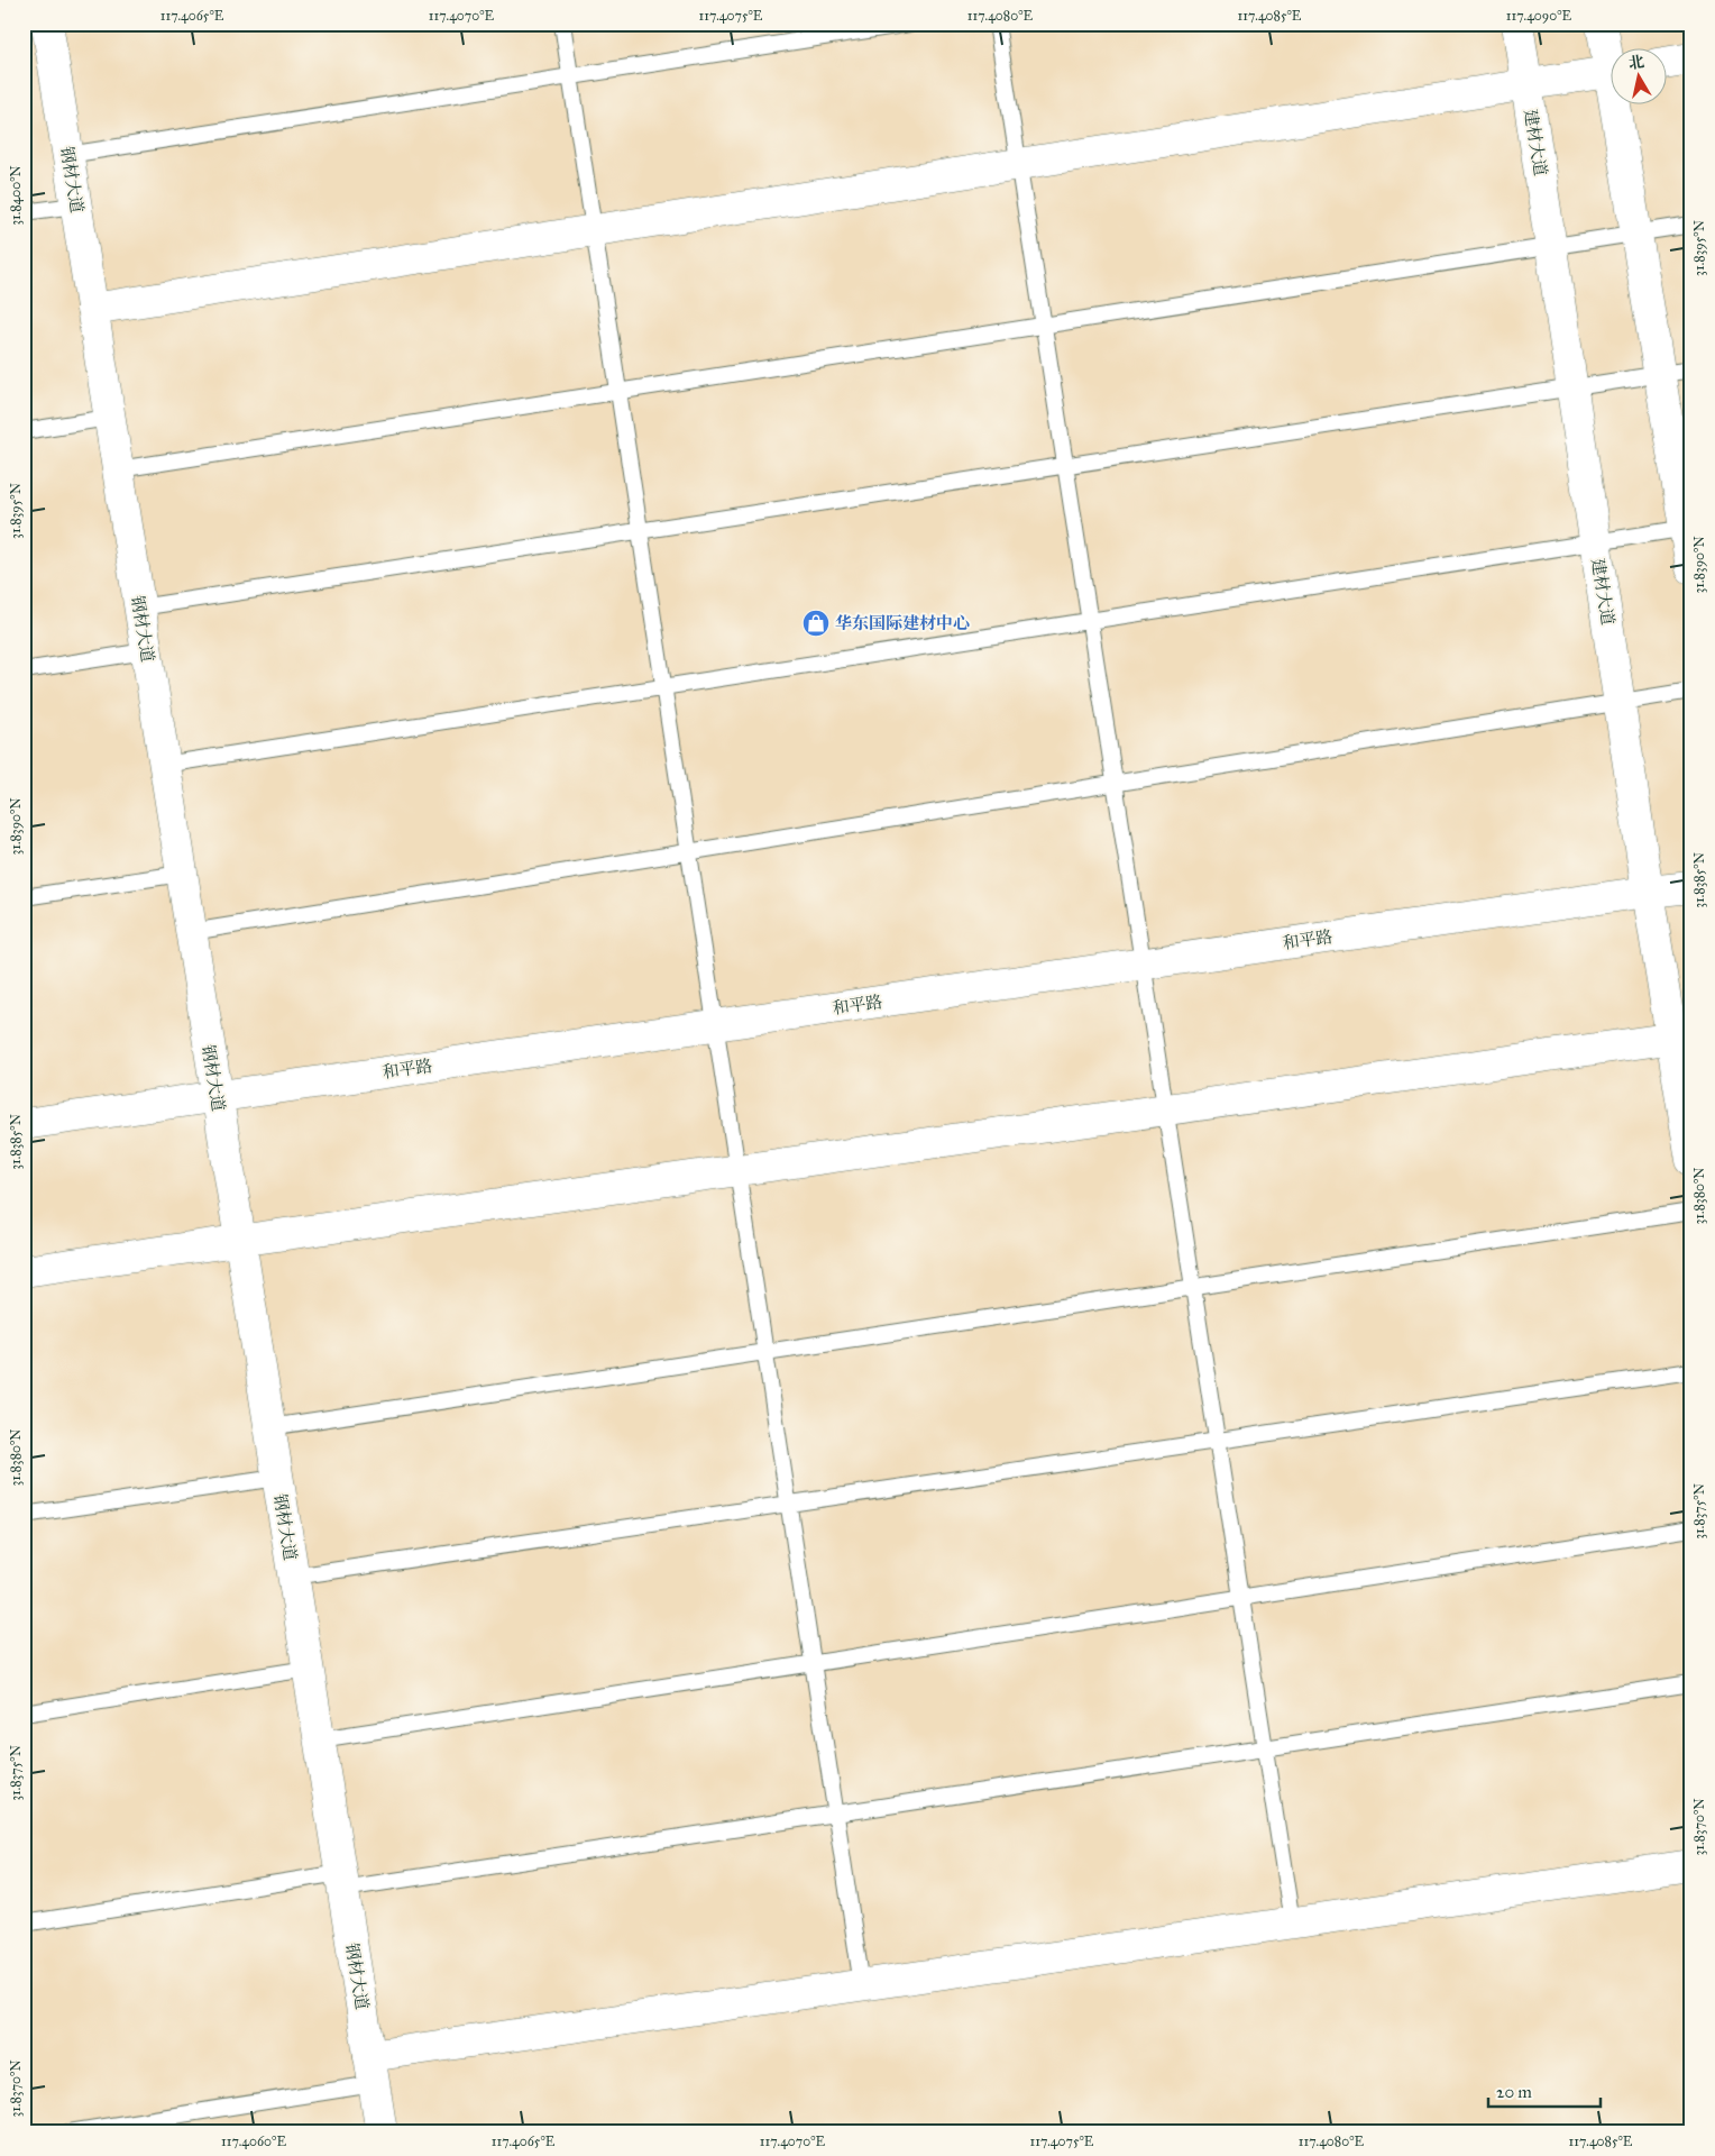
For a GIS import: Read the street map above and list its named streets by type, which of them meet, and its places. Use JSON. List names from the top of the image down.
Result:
{
  "streets": {
    "street": ["建材大道", "钢材大道", "和平路"]
  },
  "crossings": [
    ["建材大道", "和平路"],
    ["钢材大道", "和平路"]
  ],
  "places": {
    "shop": ["华东国际建材中心"]
  },
  "scale_bar": "20 m",
  "north": "top",
  "coordinates": [
    "117.4065°E",
    "117.4070°E",
    "117.4075°E",
    "117.4080°E",
    "117.4085°E",
    "117.4090°E",
    "31.8400°N",
    "31.8395°N",
    "31.8390°N",
    "31.8385°N",
    "31.8380°N",
    "31.8375°N",
    "31.8370°N",
    "117.4060°E"
  ]
}
